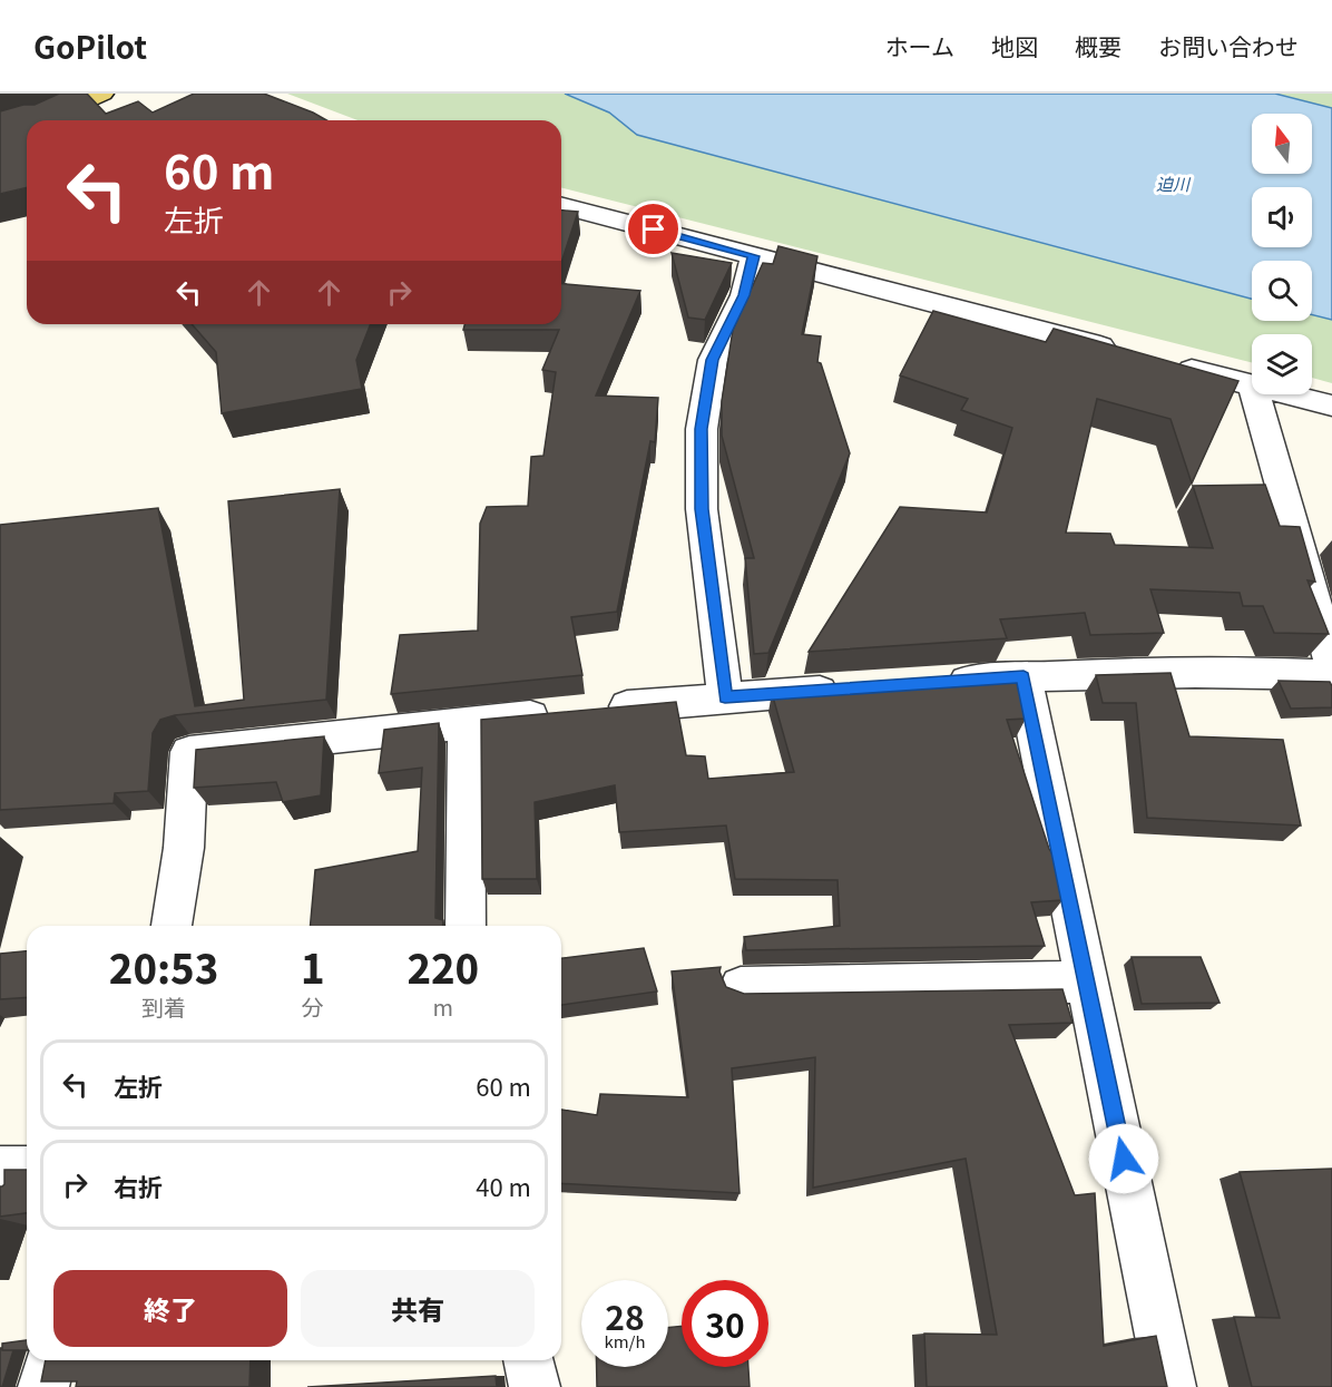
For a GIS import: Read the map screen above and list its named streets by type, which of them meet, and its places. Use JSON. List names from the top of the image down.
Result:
{
  "water": ["迫川"],
  "north": "top",
  "page": {
    "header": "GoPilot",
    "nav": [
      "ホーム",
      "地図",
      "概要",
      "お問い合わせ"
    ],
    "turn": ["60 m", "左折"],
    "eta": [
      "20:53",
      "到着",
      "1",
      "分",
      "220",
      "m"
    ],
    "list": [
      {
        "name": "左折",
        "value": "60 m"
      },
      {
        "name": "右折",
        "value": "40 m"
      }
    ],
    "buttons": ["終了", "共有"],
    "speed": "28 km/h",
    "limit": "30"
  }
}
